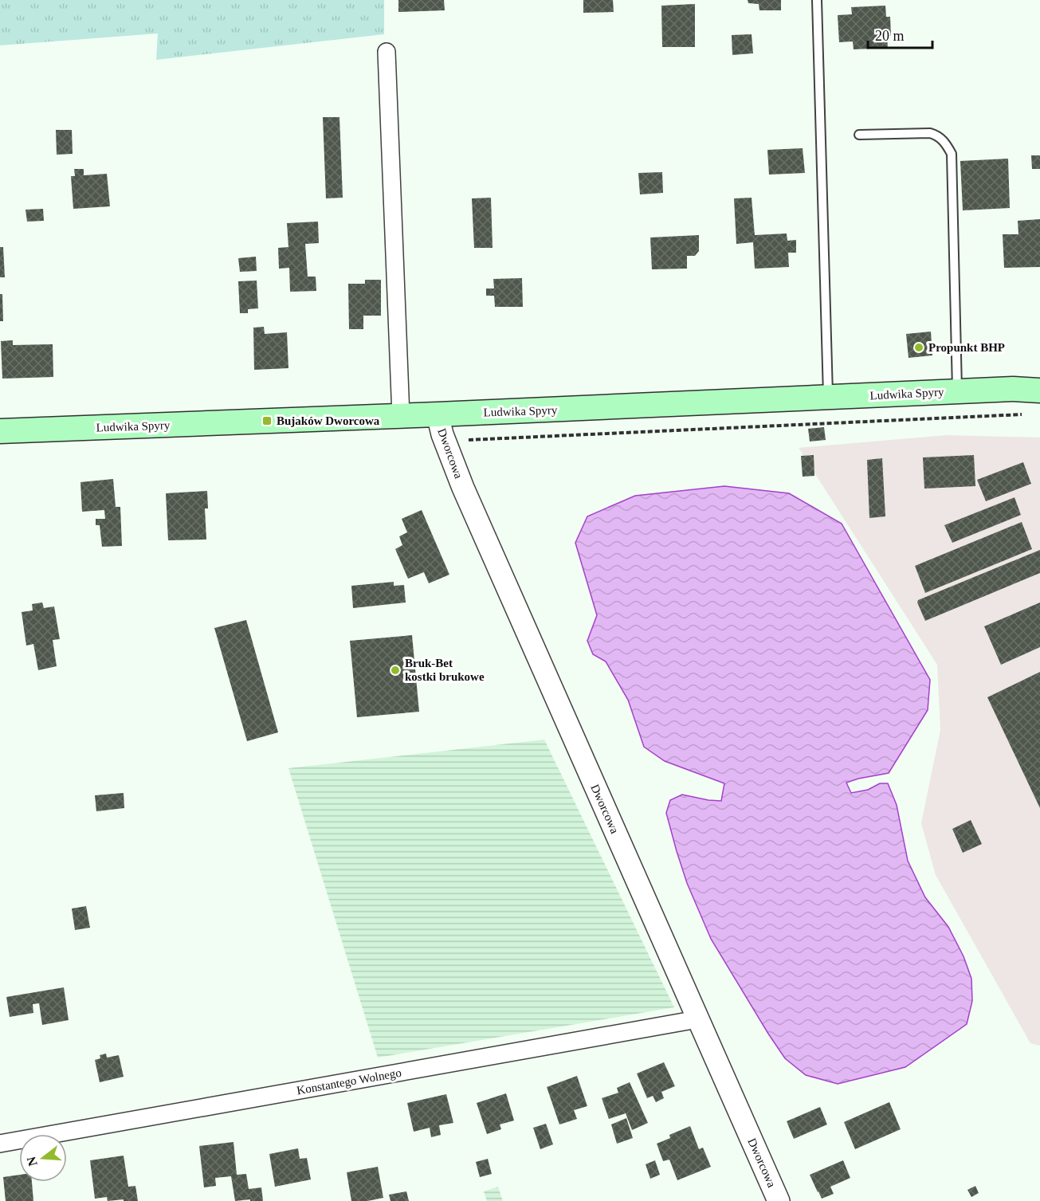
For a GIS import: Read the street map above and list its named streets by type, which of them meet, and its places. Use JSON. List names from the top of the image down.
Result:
{
  "streets": {
    "main road": ["Ludwika Spyry"],
    "street": ["Dworcowa", "Konstantego Wolnego"]
  },
  "crossings": [
    ["Ludwika Spyry", "Dworcowa"],
    ["Dworcowa", "Konstantego Wolnego"]
  ],
  "places": {
    "other": ["Propunkt BHP", "Bruk-Bet kostki brukowe"],
    "transit": ["Bujaków Dworcowa"]
  },
  "scale_bar": "20 m",
  "north": "left"
}
